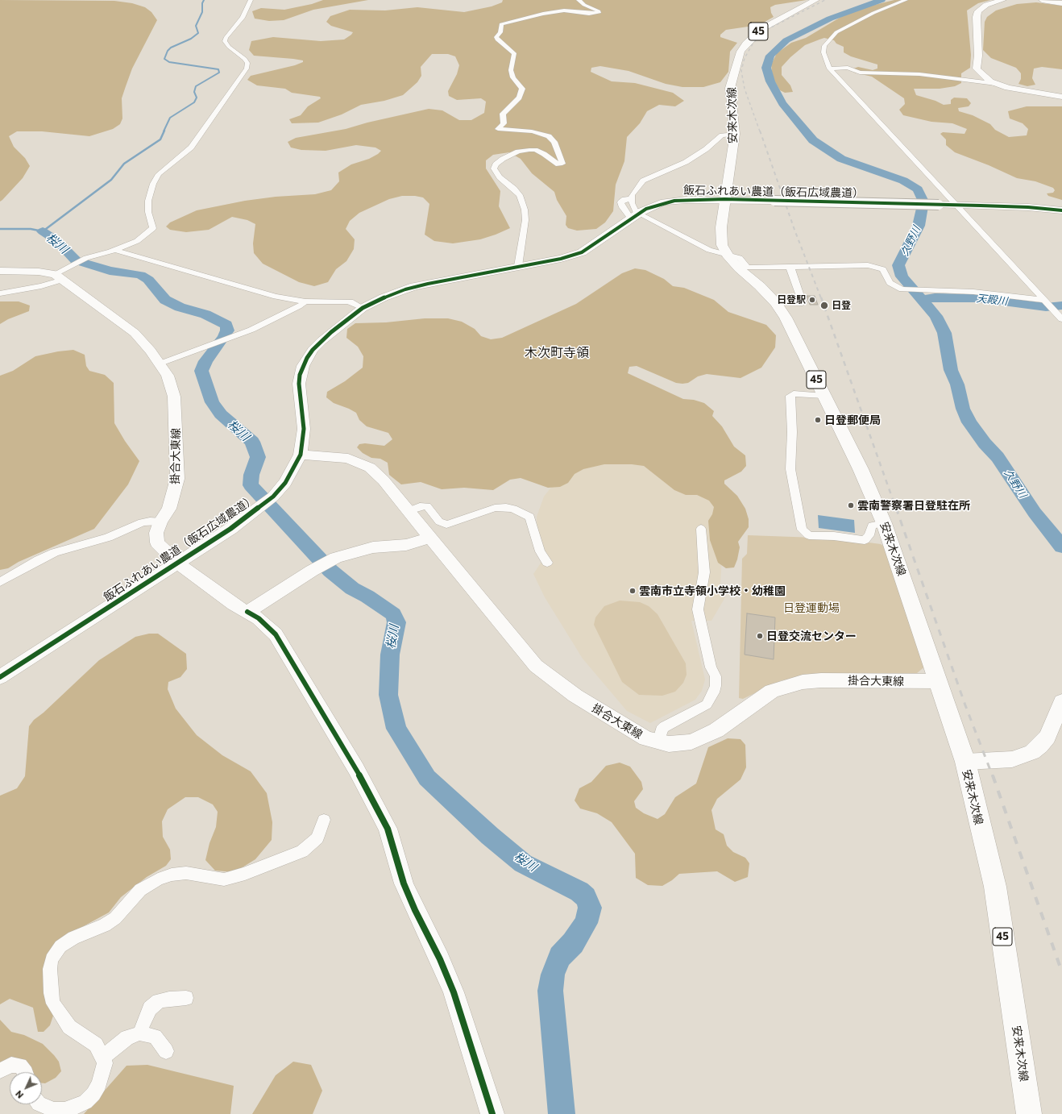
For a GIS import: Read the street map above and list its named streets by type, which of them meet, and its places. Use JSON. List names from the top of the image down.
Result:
{
  "streets": {
    "main road": ["45", "安来木次線"],
    "street": ["飯石ふれあい農道（飯石広域農道）", "掛合大東線"]
  },
  "crossings": [
    ["安来木次線", "飯石ふれあい農道（飯石広域農道）"],
    ["安来木次線", "掛合大東線"],
    ["飯石ふれあい農道（飯石広域農道）", "掛合大東線"]
  ],
  "districts": ["木次町寺領"],
  "water": ["久野川", "桜川", "天殿川"],
  "parks": ["日登運動場"],
  "places": [
    "日登駅",
    "日登",
    "日登郵便局",
    "雲南警察署日登駐在所",
    "雲南市立寺領小学校・幼稚園",
    "日登交流センター"
  ],
  "north": "bottom left"
}
